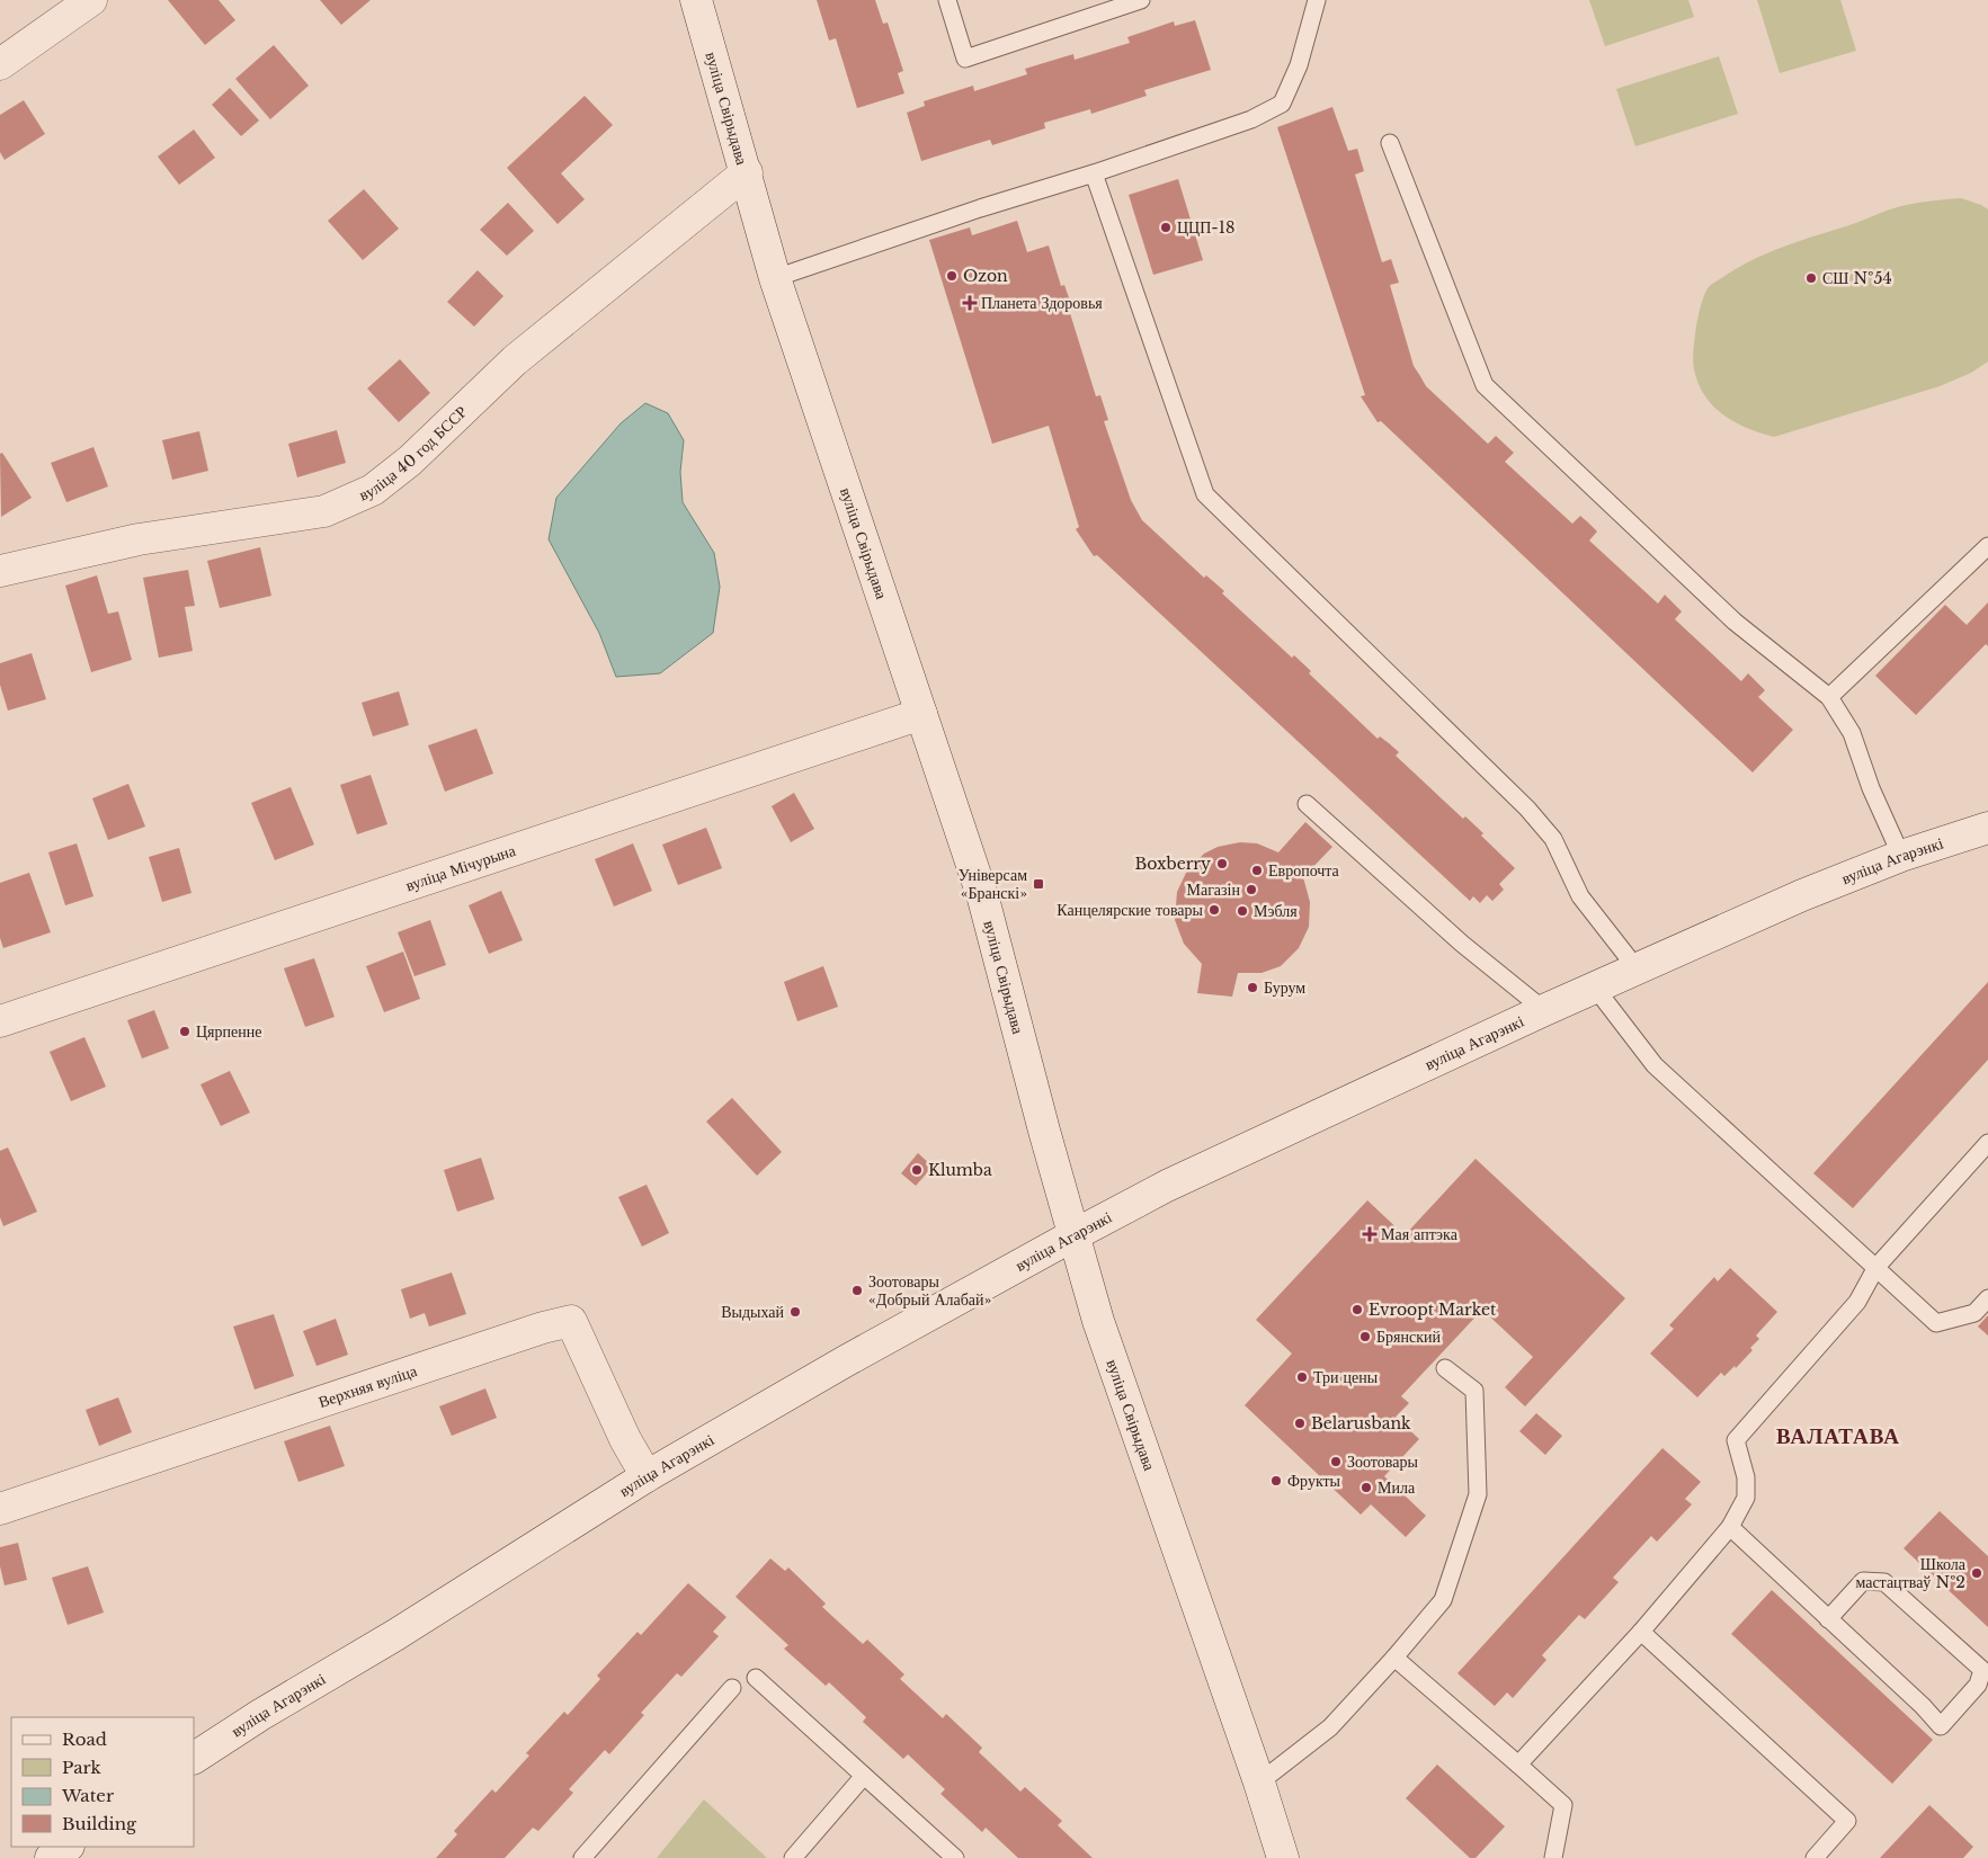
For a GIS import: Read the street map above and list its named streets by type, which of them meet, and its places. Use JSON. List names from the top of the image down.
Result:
{
  "streets": {
    "street": [
      "вуліца Свірыдава",
      "вуліца 40 год БССР",
      "вуліца Агарэнкі",
      "вуліца Мічурына",
      "Верхняя вуліца"
    ]
  },
  "crossings": [
    ["вуліца Свірыдава", "вуліца 40 год БССР"],
    ["вуліца Свірыдава", "вуліца Агарэнкі"],
    ["вуліца Свірыдава", "вуліца Мічурына"],
    ["вуліца Агарэнкі", "Верхняя вуліца"]
  ],
  "districts": ["ВАЛАТАВА"],
  "places": {
    "other": [
      "ЦЦП-18",
      "Ozon",
      "СШ №54",
      "Boxberry",
      "Европочта",
      "Магазін",
      "Канцелярские товары",
      "Мэбля",
      "Бурум",
      "Цярпенне",
      "Klumba",
      "Зоотовары «Добрый Алабай»",
      "Evroopt Market",
      "Выдыхай",
      "Брянский",
      "Три цены",
      "Belarusbank",
      "Зоотовары",
      "Фрукты",
      "Мила",
      "Школа мастацтваў №2"
    ],
    "health": ["Планета Здоровья", "Мая аптэка"],
    "transit": ["Універсам «Бранскі»"]
  },
  "legend": [
    "Road",
    "Park",
    "Water",
    "Building"
  ]
}
